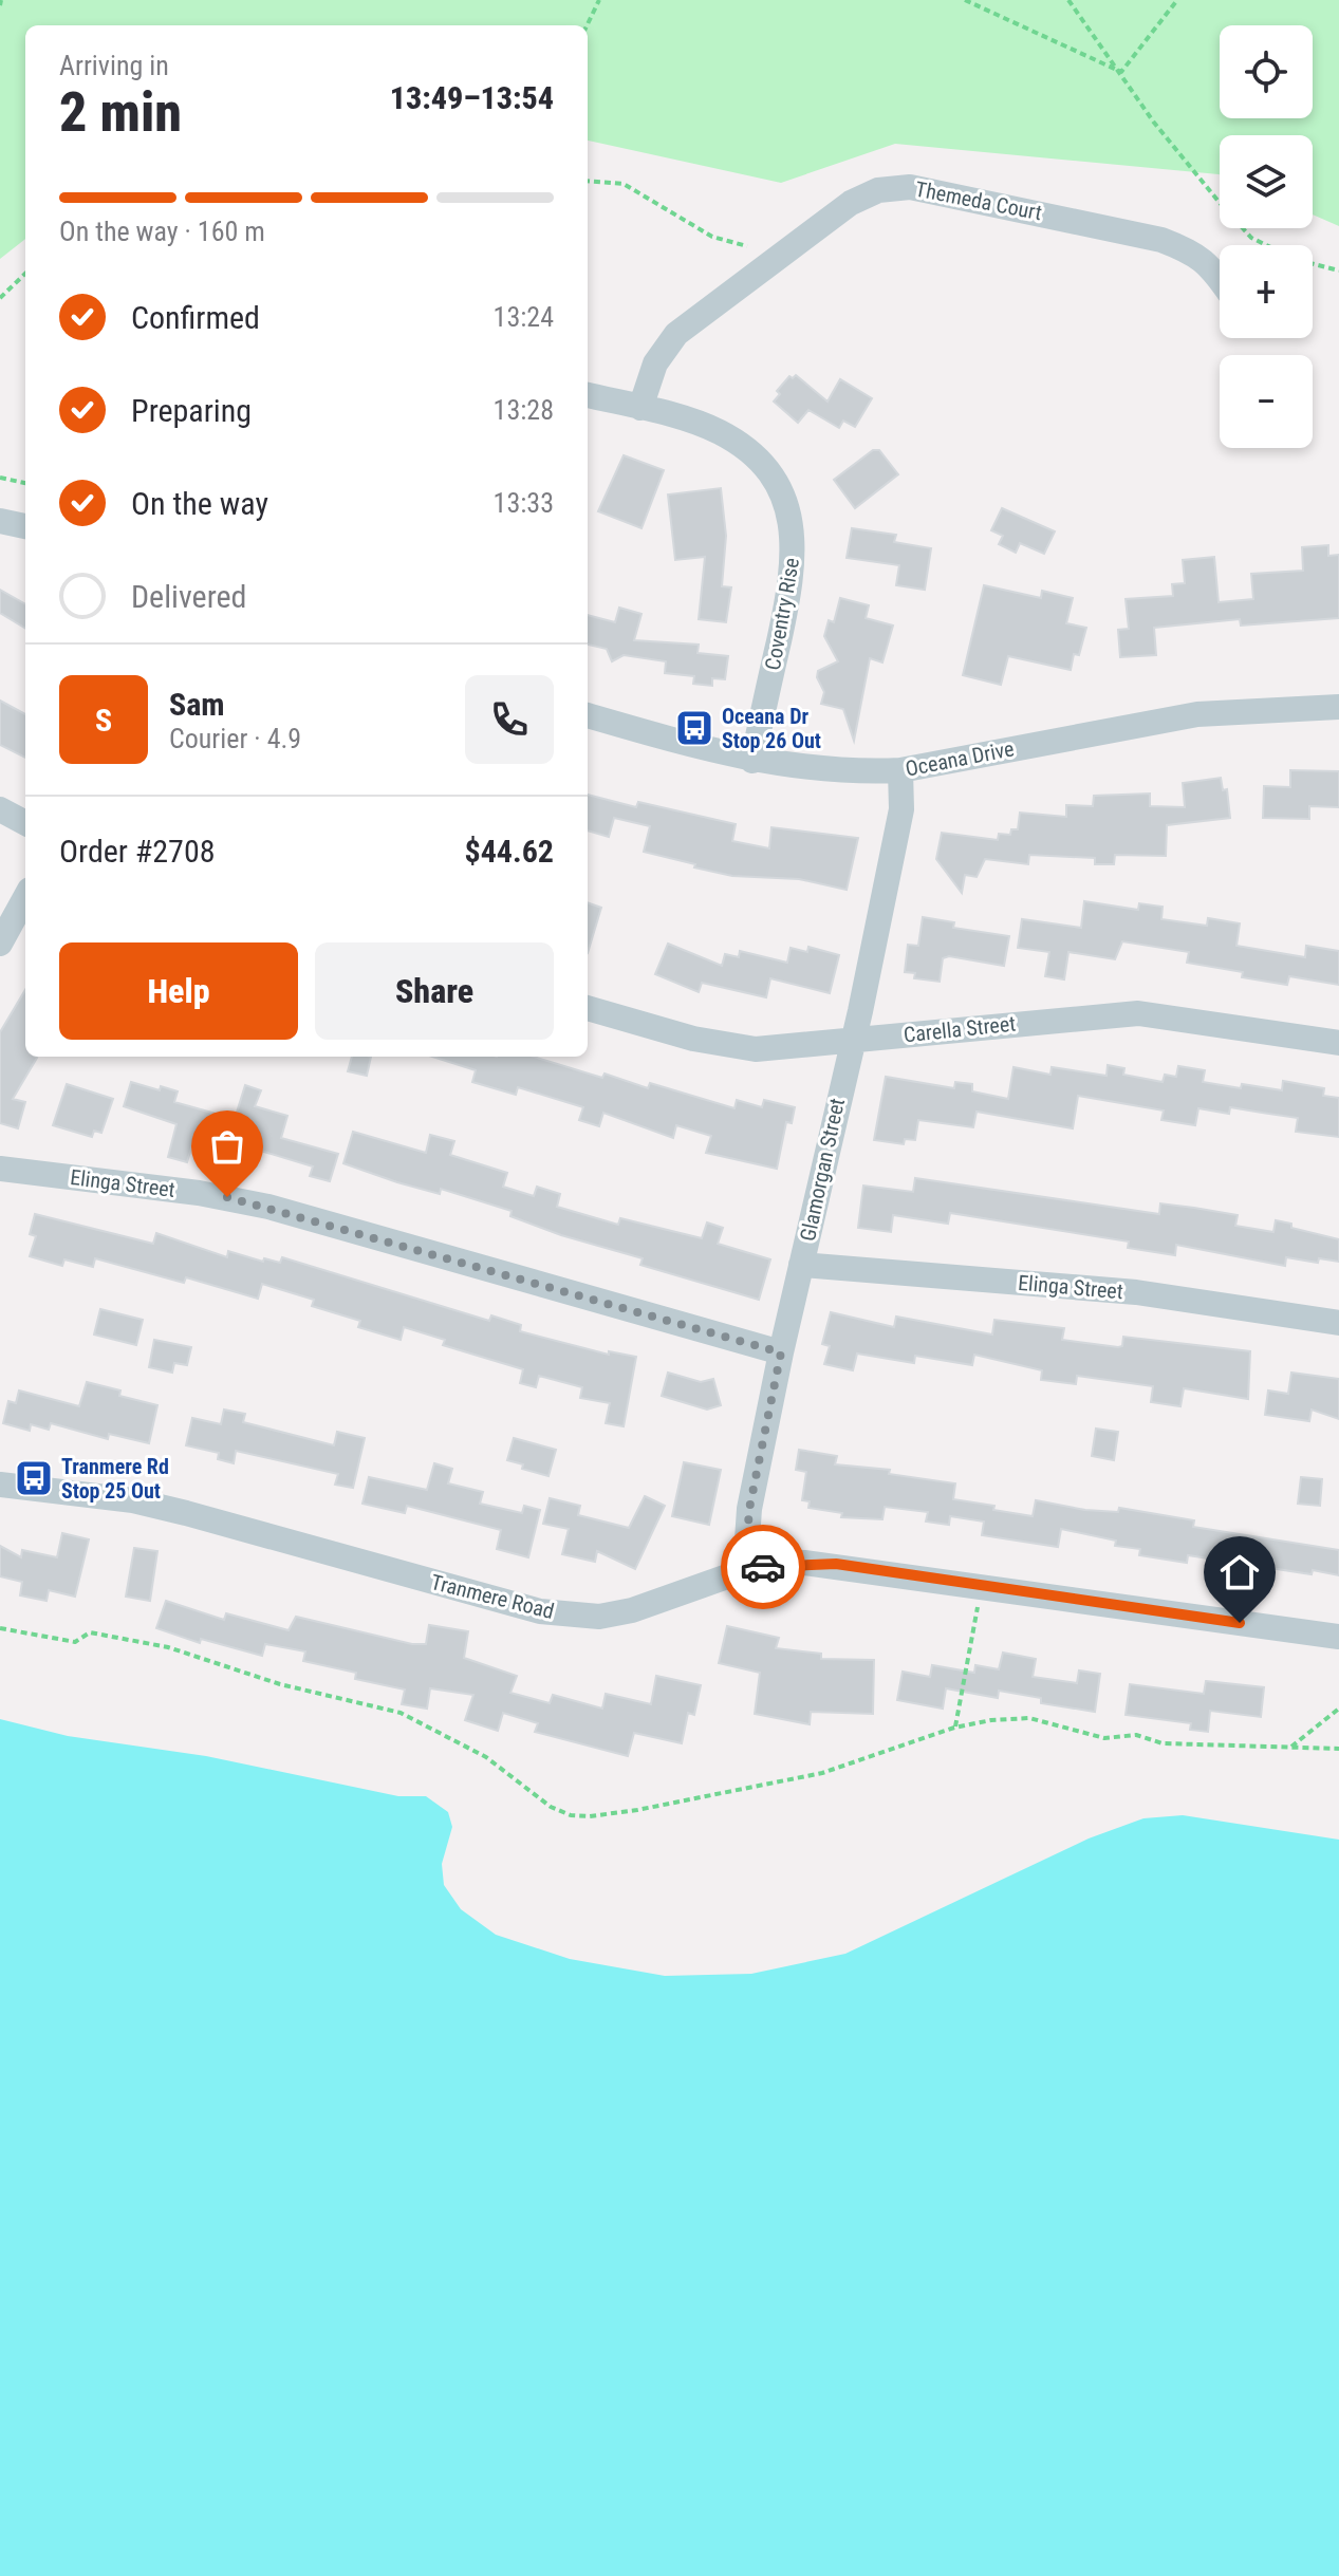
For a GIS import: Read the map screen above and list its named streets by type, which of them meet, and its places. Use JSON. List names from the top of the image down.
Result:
{
  "streets": {
    "street": [
      "Themeda Court",
      "Coventry Rise",
      "Oceana Drive",
      "Carella Street",
      "Glamorgan Street",
      "Elinga Street",
      "Tranmere Road"
    ]
  },
  "crossings": [
    ["Themeda Court", "Coventry Rise"],
    ["Coventry Rise", "Oceana Drive"],
    ["Oceana Drive", "Glamorgan Street"],
    ["Carella Street", "Glamorgan Street"],
    ["Glamorgan Street", "Elinga Street"],
    ["Glamorgan Street", "Tranmere Road"]
  ],
  "places": {
    "bus stop": ["Oceana Dr Stop 26 Out", "Tranmere Rd Stop 25 Out"]
  },
  "page": {
    "map_buttons": ["+", "−"],
    "heading": ["2 min", "Arriving in", "13:49–13:54"],
    "panel": [
      "Sam",
      "Courier · 4.9",
      "Order #2708",
      "$44.62"
    ],
    "bar": "On the way · 160 m",
    "list": [
      ["Confirmed", "13:24"],
      ["Preparing", "13:28"],
      ["On the way", "13:33"],
      "Delivered"
    ],
    "round": "S",
    "buttons": ["Help", "Share"]
  }
}
